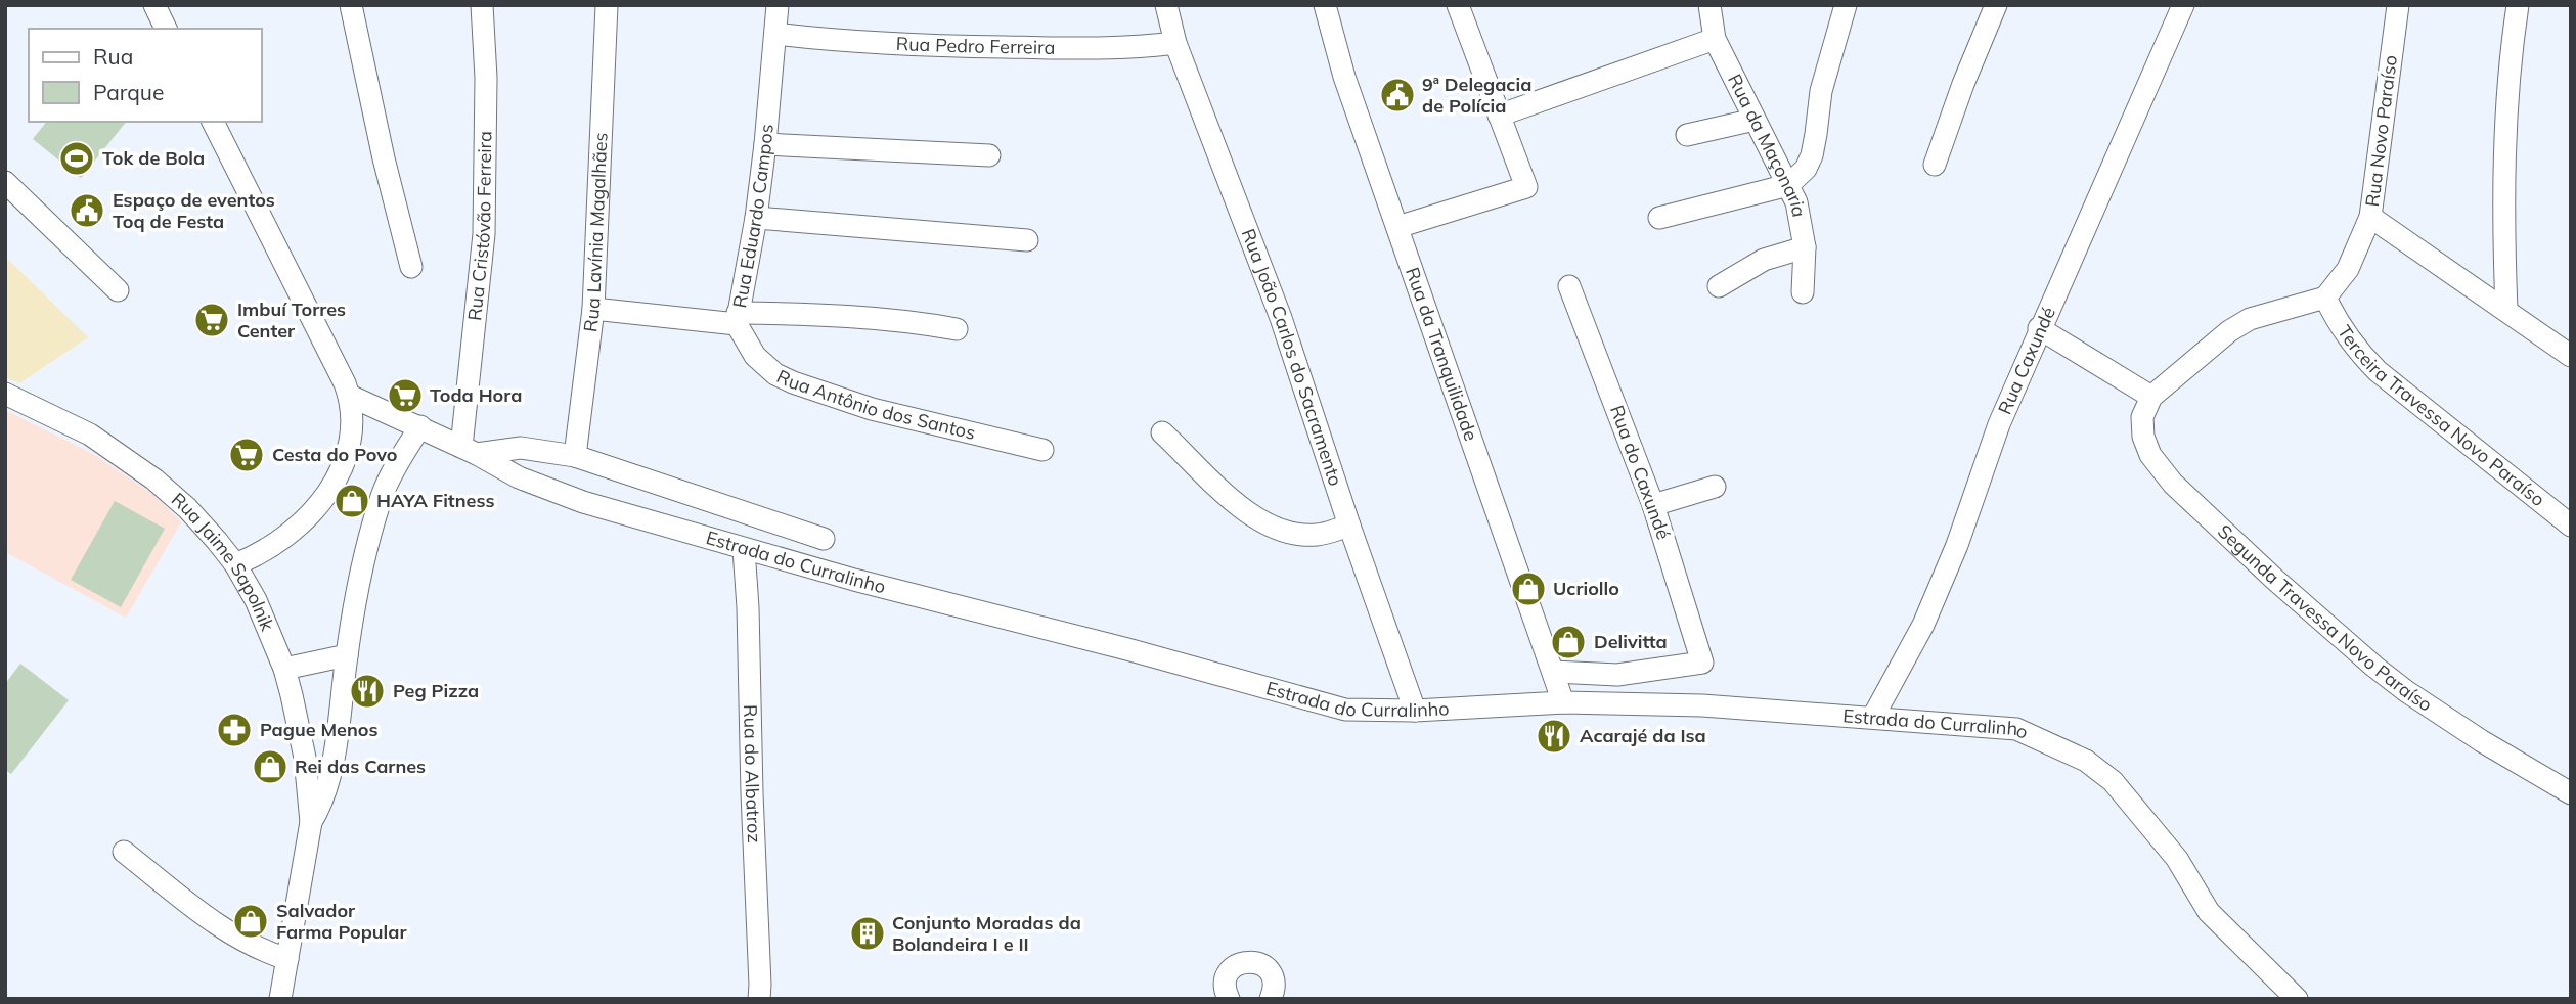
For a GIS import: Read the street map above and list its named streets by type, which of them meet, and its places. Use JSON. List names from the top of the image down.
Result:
{
  "streets": {
    "street": [
      "Rua Pedro Ferreira",
      "Rua Novo Paraíso",
      "Rua da Maçonaria",
      "Rua Eduardo Campos",
      "Rua Cristóvão Ferreira",
      "Rua Lavínia Magalhães",
      "Rua da Tranquilidade",
      "Rua João Carlos do Sacramento",
      "Rua Caxundé",
      "Rua Antônio dos Santos",
      "Terceira Travessa Novo Paraíso",
      "Rua do Caxundé",
      "Estrada do Curralinho",
      "Rua Jaime Sapolnik",
      "Segunda Travessa Novo Paraíso",
      "Rua do Albatroz"
    ]
  },
  "crossings": [
    ["Rua Pedro Ferreira", "Rua Eduardo Campos"],
    ["Rua Pedro Ferreira", "Rua João Carlos do Sacramento"],
    ["Rua Novo Paraíso", "Terceira Travessa Novo Paraíso"],
    ["Rua Eduardo Campos", "Rua Lavínia Magalhães"],
    ["Rua Eduardo Campos", "Rua Antônio dos Santos"],
    ["Rua Cristóvão Ferreira", "Estrada do Curralinho"],
    ["Rua da Tranquilidade", "Rua do Caxundé"],
    ["Rua da Tranquilidade", "Estrada do Curralinho"],
    ["Rua João Carlos do Sacramento", "Estrada do Curralinho"],
    ["Rua Caxundé", "Estrada do Curralinho"],
    ["Estrada do Curralinho", "Rua Jaime Sapolnik"],
    ["Estrada do Curralinho", "Rua do Albatroz"]
  ],
  "places": {
    "public building": ["9ª Delegacia de Polícia", "Espaço de eventos Toq de Festa"],
    "sports": ["Tok de Bola"],
    "supermarket": ["Imbuí Torres Center", "Toda Hora", "Cesta do Povo"],
    "shop": [
      "HAYA Fitness",
      "Ucriollo",
      "Delivitta",
      "Rei das Carnes",
      "Salvador Farma Popular"
    ],
    "restaurant": ["Peg Pizza", "Acarajé da Isa"],
    "pharmacy": ["Pague Menos"],
    "building": ["Conjunto Moradas da Bolandeira I e II"]
  },
  "legend": ["Rua", "Parque"]
}
